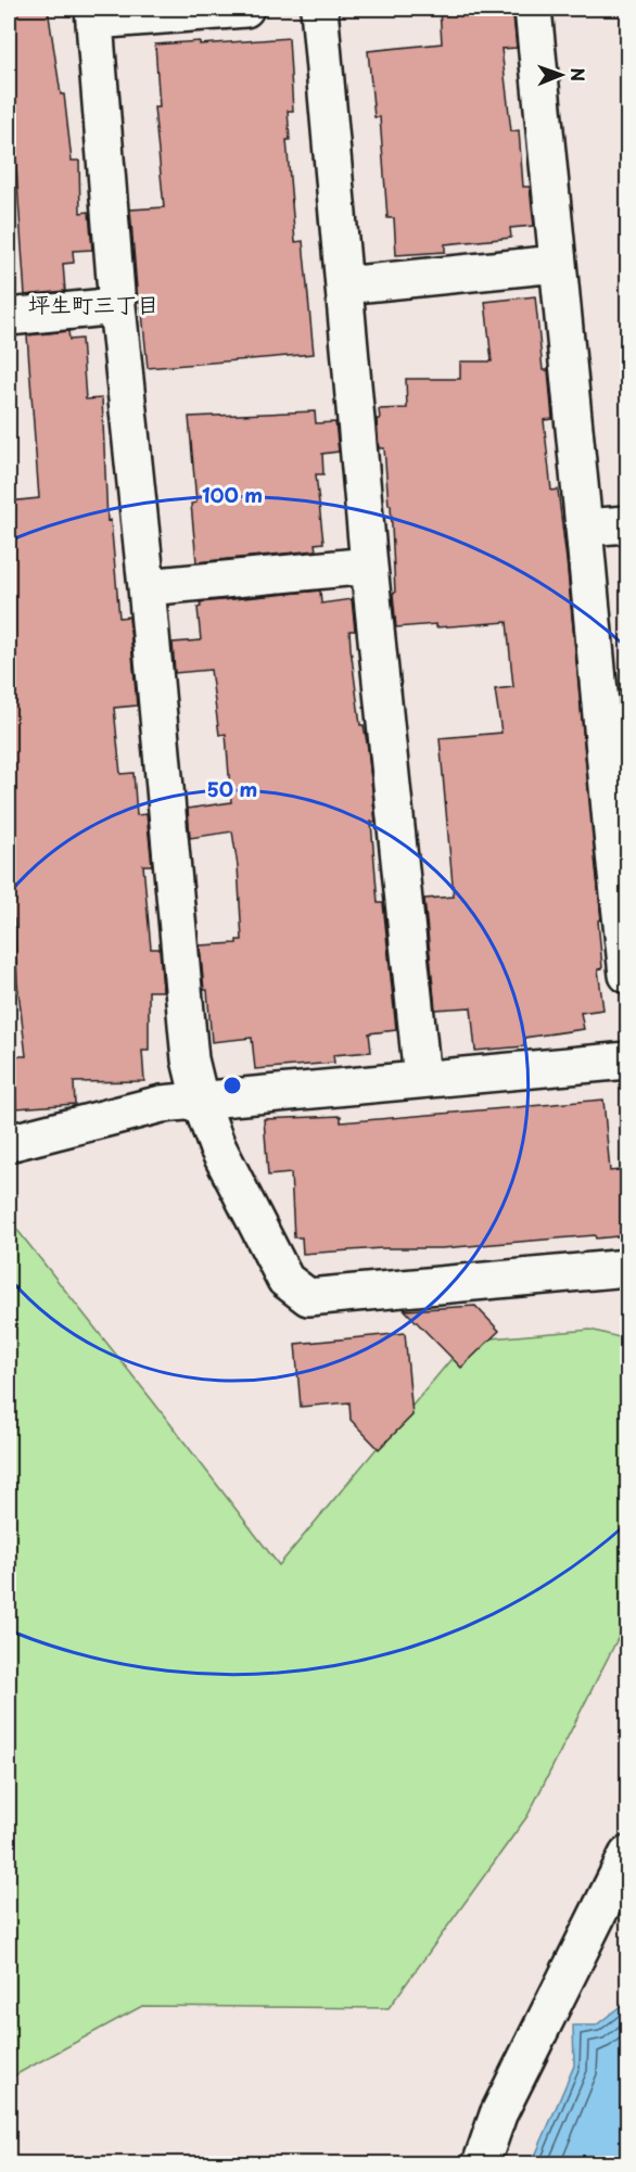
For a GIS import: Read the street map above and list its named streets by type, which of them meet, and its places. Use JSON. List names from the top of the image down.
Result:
{
  "districts": ["坪生町三丁目"],
  "north": "right",
  "rings": ["100 m", "50 m"]
}
